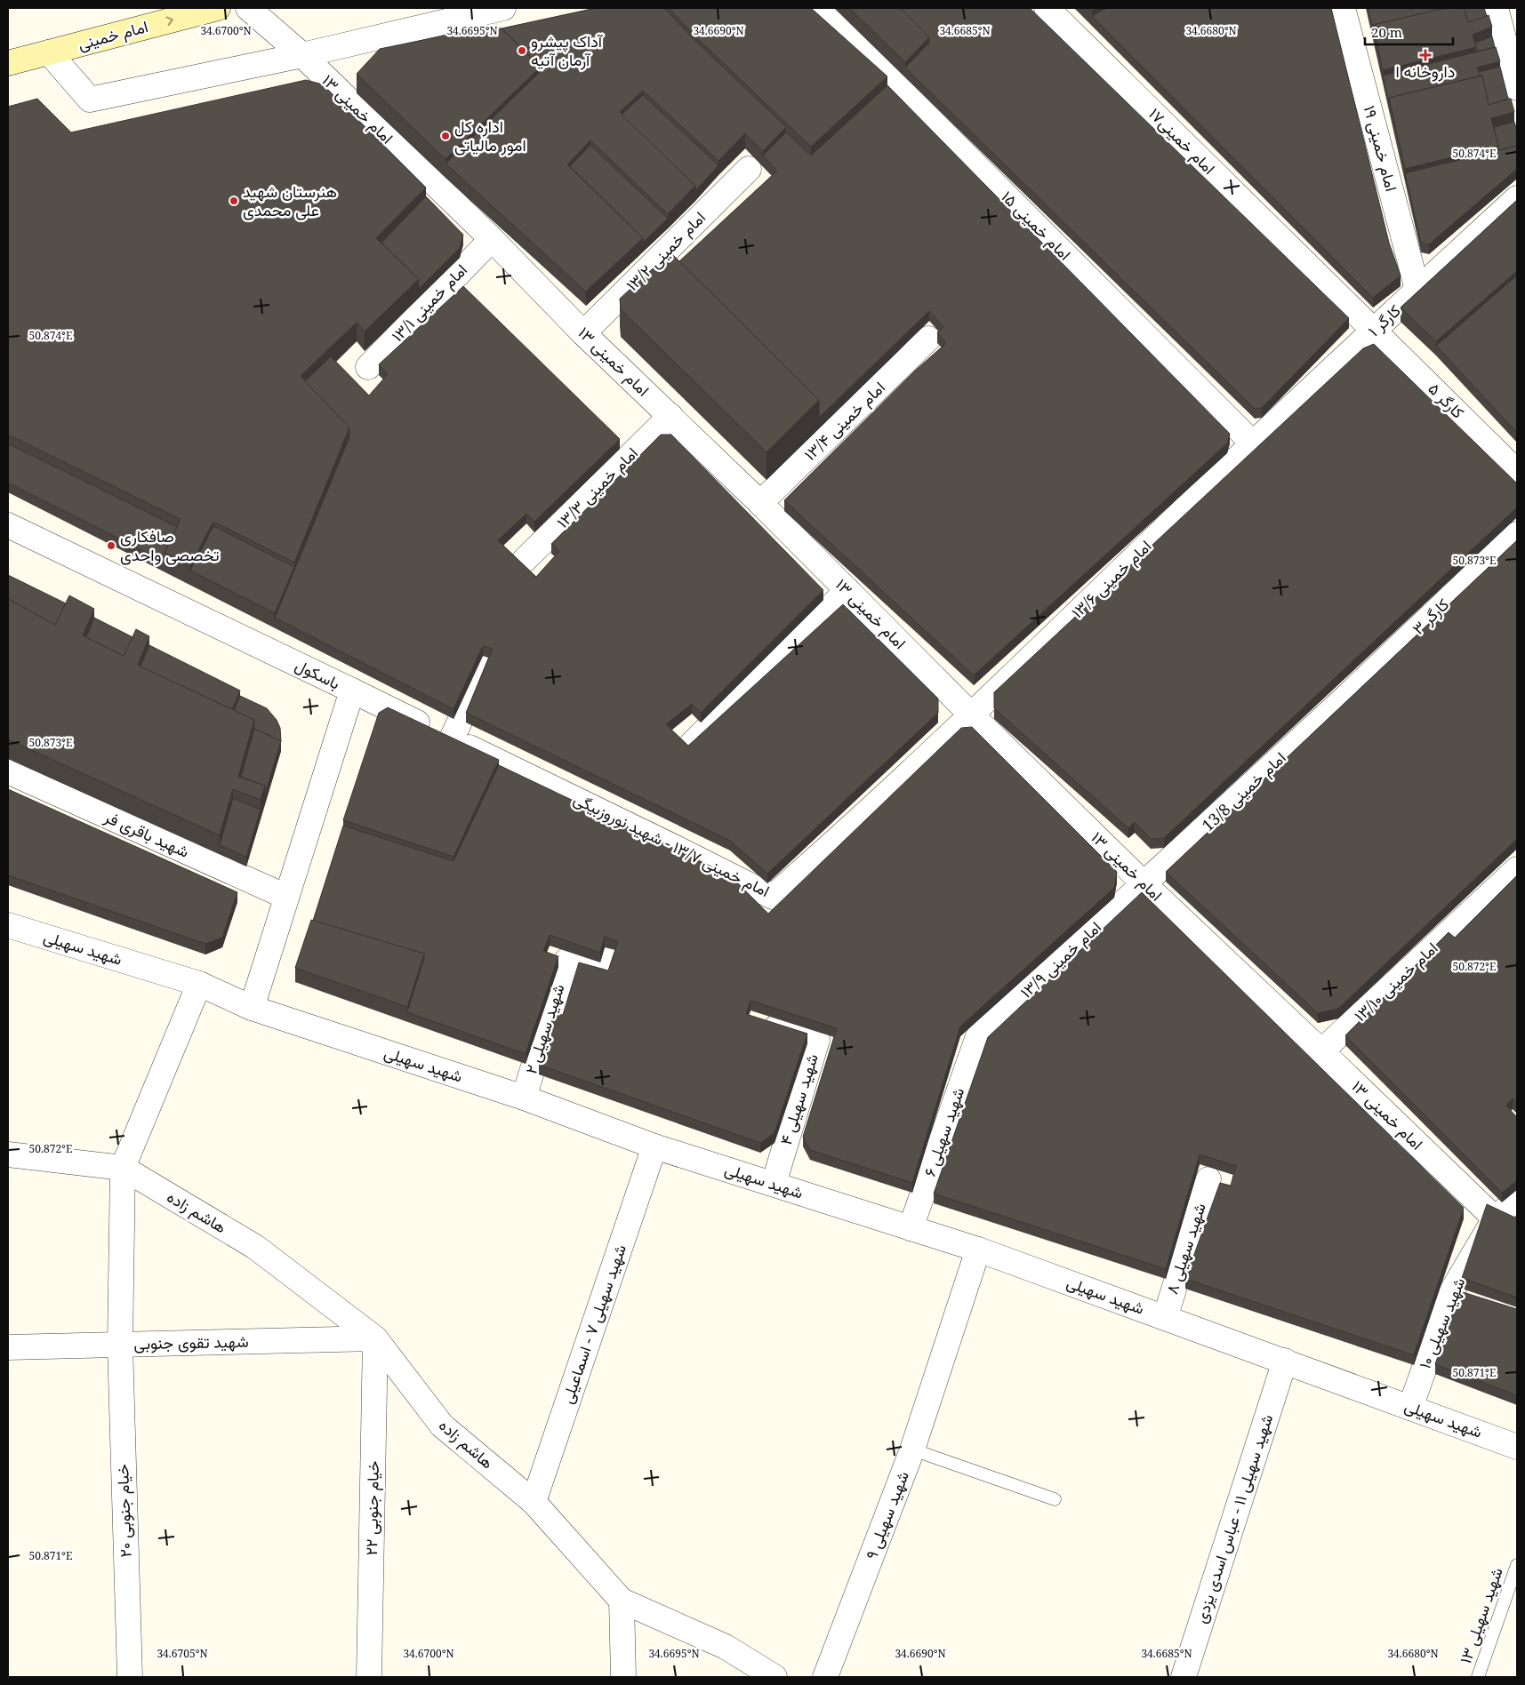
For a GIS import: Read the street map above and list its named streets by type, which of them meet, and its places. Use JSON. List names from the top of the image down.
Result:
{
  "streets": {
    "main road": ["امام خمینی"],
    "street": [
      "امام خمینی ۱۳",
      "امام خمینی۱۷",
      "امام خمینی ۱۹",
      "امام خمینی ۱۵",
      "امام خمینی ۱۳/۲",
      "امام خمینی ۱۳/۱",
      "کارگر ۱",
      "کارگر ۵",
      "امام خمینی ۱۳/۴",
      "امام خمینی ۱۳/۳",
      "امام خمینی ۱۳/۶",
      "کارگر ۳",
      "باسکول",
      "امام خمینی 13/8",
      "شهید باقری فر",
      "امام خمینی ۱۳/۷ - شهید نوروزبیگی",
      "شهید سهیلی",
      "امام خمینی ۱۳/۹",
      "امام خمینی ۱۳/۱۰",
      "شهید سهیلی ۲",
      "شهید سهیلی ۴",
      "شهید سهیلی ۶",
      "هاشم زاده",
      "شهید سهیلی ۸",
      "شهید سهیلی ۱۰",
      "شهید سهیلی ۷ - اسماعیلی",
      "شهید تقوی جنوبی",
      "خیام جنوبی ۲۲",
      "خیام جنوبی ۲۰",
      "شهید سهیلی ۹",
      "شهید سهیلی ۱۱ - عباس اسدی یزدی"
    ],
    "lane": ["شهید سهیلی ۱۳"]
  },
  "crossings": [
    ["امام خمینی ۱۳", "امام خمینی ۱۳/۲"],
    ["امام خمینی ۱۳", "امام خمینی ۱۳/۱"],
    ["امام خمینی ۱۳", "امام خمینی ۱۳/۴"],
    ["امام خمینی ۱۳", "امام خمینی ۱۳/۳"],
    ["امام خمینی ۱۳", "امام خمینی ۱۳/۶"],
    ["امام خمینی ۱۳", "امام خمینی 13/8"],
    ["امام خمینی ۱۳", "امام خمینی ۱۳/۷ - شهید نوروزبیگی"],
    ["امام خمینی ۱۳", "امام خمینی ۱۳/۹"],
    ["امام خمینی ۱۳", "امام خمینی ۱۳/۱۰"],
    ["امام خمینی ۱۳", "شهید سهیلی ۱۰"],
    ["امام خمینی۱۷", "کارگر ۱"],
    ["امام خمینی۱۷", "کارگر ۵"],
    ["امام خمینی ۱۹", "کارگر ۱"],
    ["امام خمینی ۱۵", "کارگر ۱"],
    ["امام خمینی ۱۵", "امام خمینی ۱۳/۶"],
    ["کارگر ۱", "کارگر ۵"],
    ["کارگر ۱", "امام خمینی ۱۳/۶"],
    ["امام خمینی ۱۳/۶", "امام خمینی ۱۳/۷ - شهید نوروزبیگی"],
    ["کارگر ۳", "امام خمینی 13/8"],
    ["باسکول", "شهید باقری فر"],
    ["باسکول", "امام خمینی ۱۳/۷ - شهید نوروزبیگی"],
    ["باسکول", "شهید سهیلی"],
    ["امام خمینی 13/8", "امام خمینی ۱۳/۹"],
    ["شهید سهیلی", "شهید سهیلی ۲"],
    ["شهید سهیلی", "شهید سهیلی ۴"],
    ["شهید سهیلی", "شهید سهیلی ۶"],
    ["شهید سهیلی", "شهید سهیلی ۸"],
    ["شهید سهیلی", "شهید سهیلی ۱۰"],
    ["شهید سهیلی", "شهید سهیلی ۷ - اسماعیلی"],
    ["شهید سهیلی", "شهید سهیلی ۹"],
    ["شهید سهیلی", "شهید سهیلی ۱۱ - عباس اسدی یزدی"],
    ["امام خمینی ۱۳/۹", "شهید سهیلی ۶"],
    ["هاشم زاده", "شهید سهیلی ۷ - اسماعیلی"],
    ["هاشم زاده", "شهید تقوی جنوبی"],
    ["هاشم زاده", "خیام جنوبی ۲۲"],
    ["هاشم زاده", "خیام جنوبی ۲۰"],
    ["شهید تقوی جنوبی", "خیام جنوبی ۲۲"],
    ["شهید تقوی جنوبی", "خیام جنوبی ۲۰"]
  ],
  "one_way": ["امام خمینی"],
  "places": {
    "other": [
      "آداک پیشرو آرمان آتیه",
      "اداره کل امور مالیاتی",
      "هنرستان شهید علی محمدی",
      "صافکاری تخصصی واحدی"
    ],
    "health": ["داروخانه ا"]
  },
  "scale_bar": "20 m",
  "coordinates": [
    "34.6700°N",
    "34.6695°N",
    "34.6690°N",
    "34.6685°N",
    "34.6680°N",
    "50.874°E",
    "50.873°E",
    "50.872°E",
    "50.871°E",
    "34.6705°N"
  ]
}
